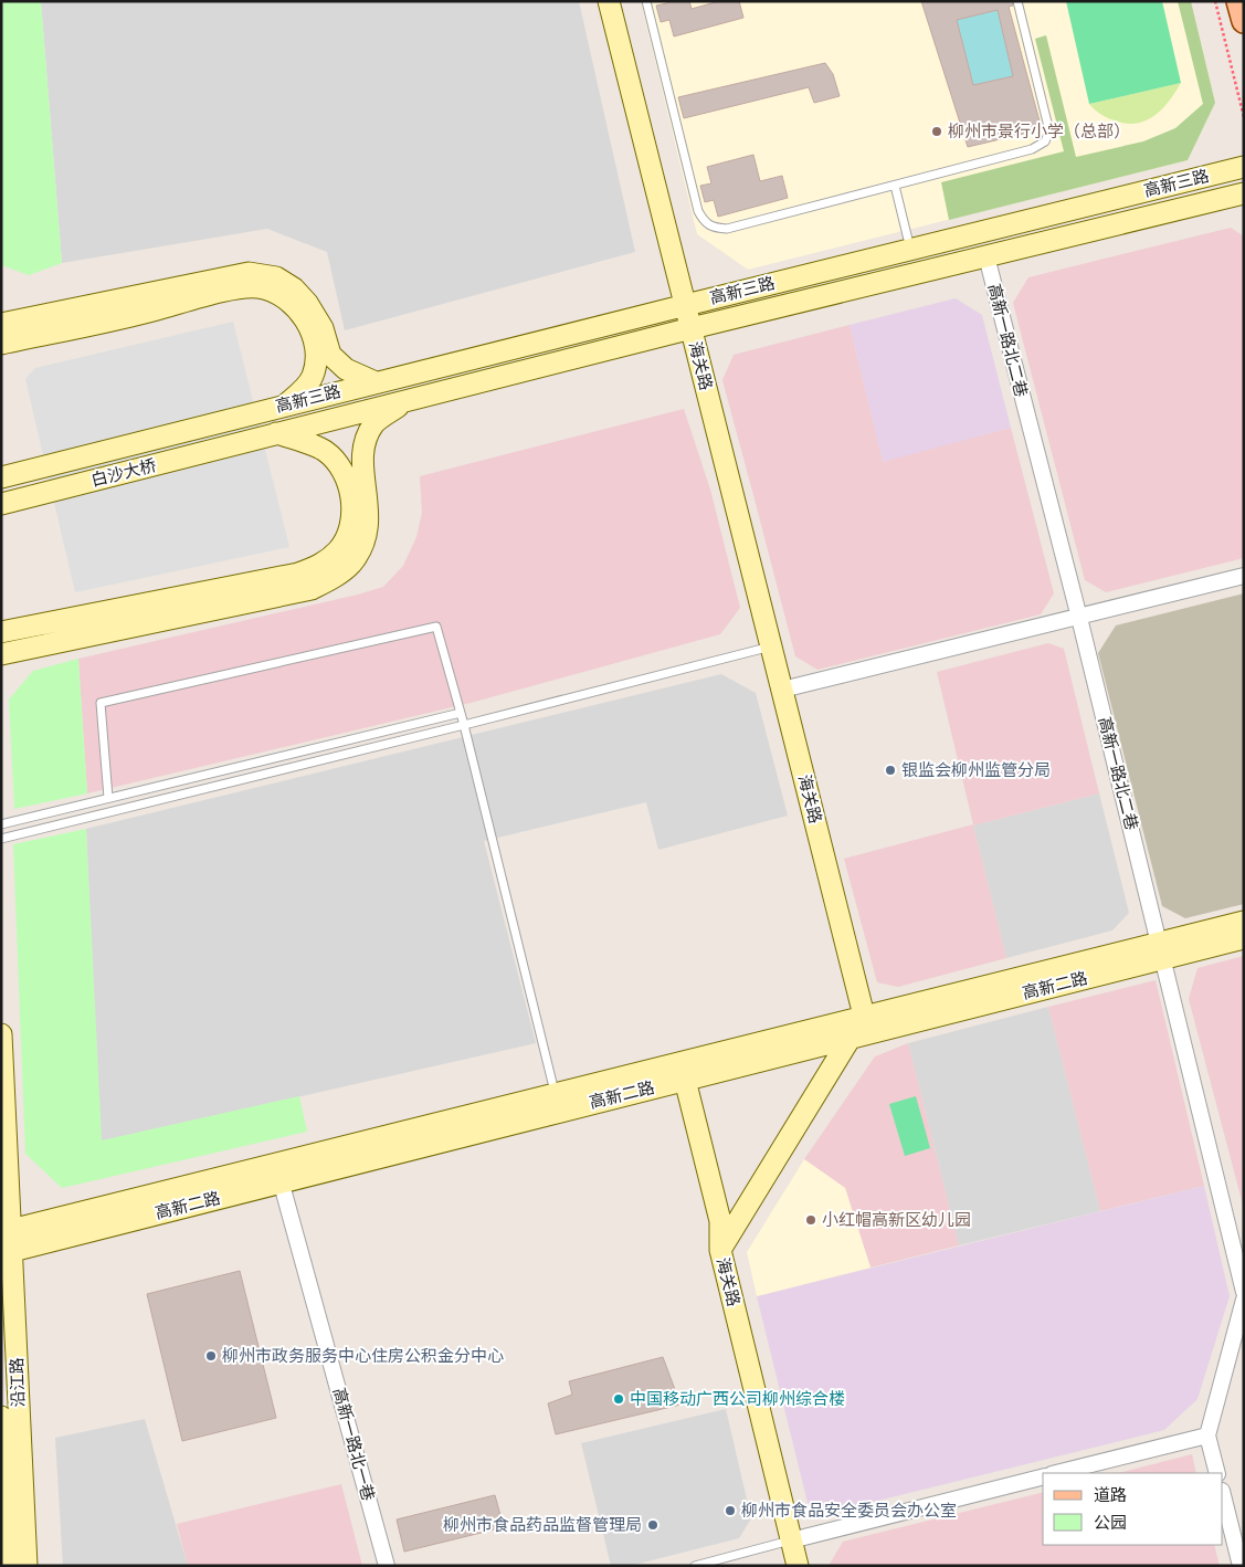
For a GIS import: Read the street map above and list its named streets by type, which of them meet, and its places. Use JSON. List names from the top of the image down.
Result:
{
  "streets": {
    "main road": [
      "高新三路",
      "海关路",
      "白沙大桥",
      "高新二路",
      "沿江路"
    ],
    "street": ["高新一路北二巷", "高新一路北一巷"]
  },
  "crossings": [
    ["高新三路", "高新一路北二巷"],
    ["高新三路", "海关路"],
    ["高新三路", "白沙大桥"],
    ["高新一路北二巷", "高新二路"],
    ["海关路", "高新二路"],
    ["高新二路", "沿江路"],
    ["高新二路", "高新一路北一巷"]
  ],
  "places": [
    "柳州市景行小学（总部）",
    "银监会柳州监管分局",
    "小红帽高新区幼儿园",
    "柳州市政务服务中心住房公积金分中心",
    "中国移动广西公司柳州综合楼",
    "柳州市食品安全委员会办公室",
    "柳州市食品药品监督管理局"
  ],
  "legend": ["道路", "公园"]
}
